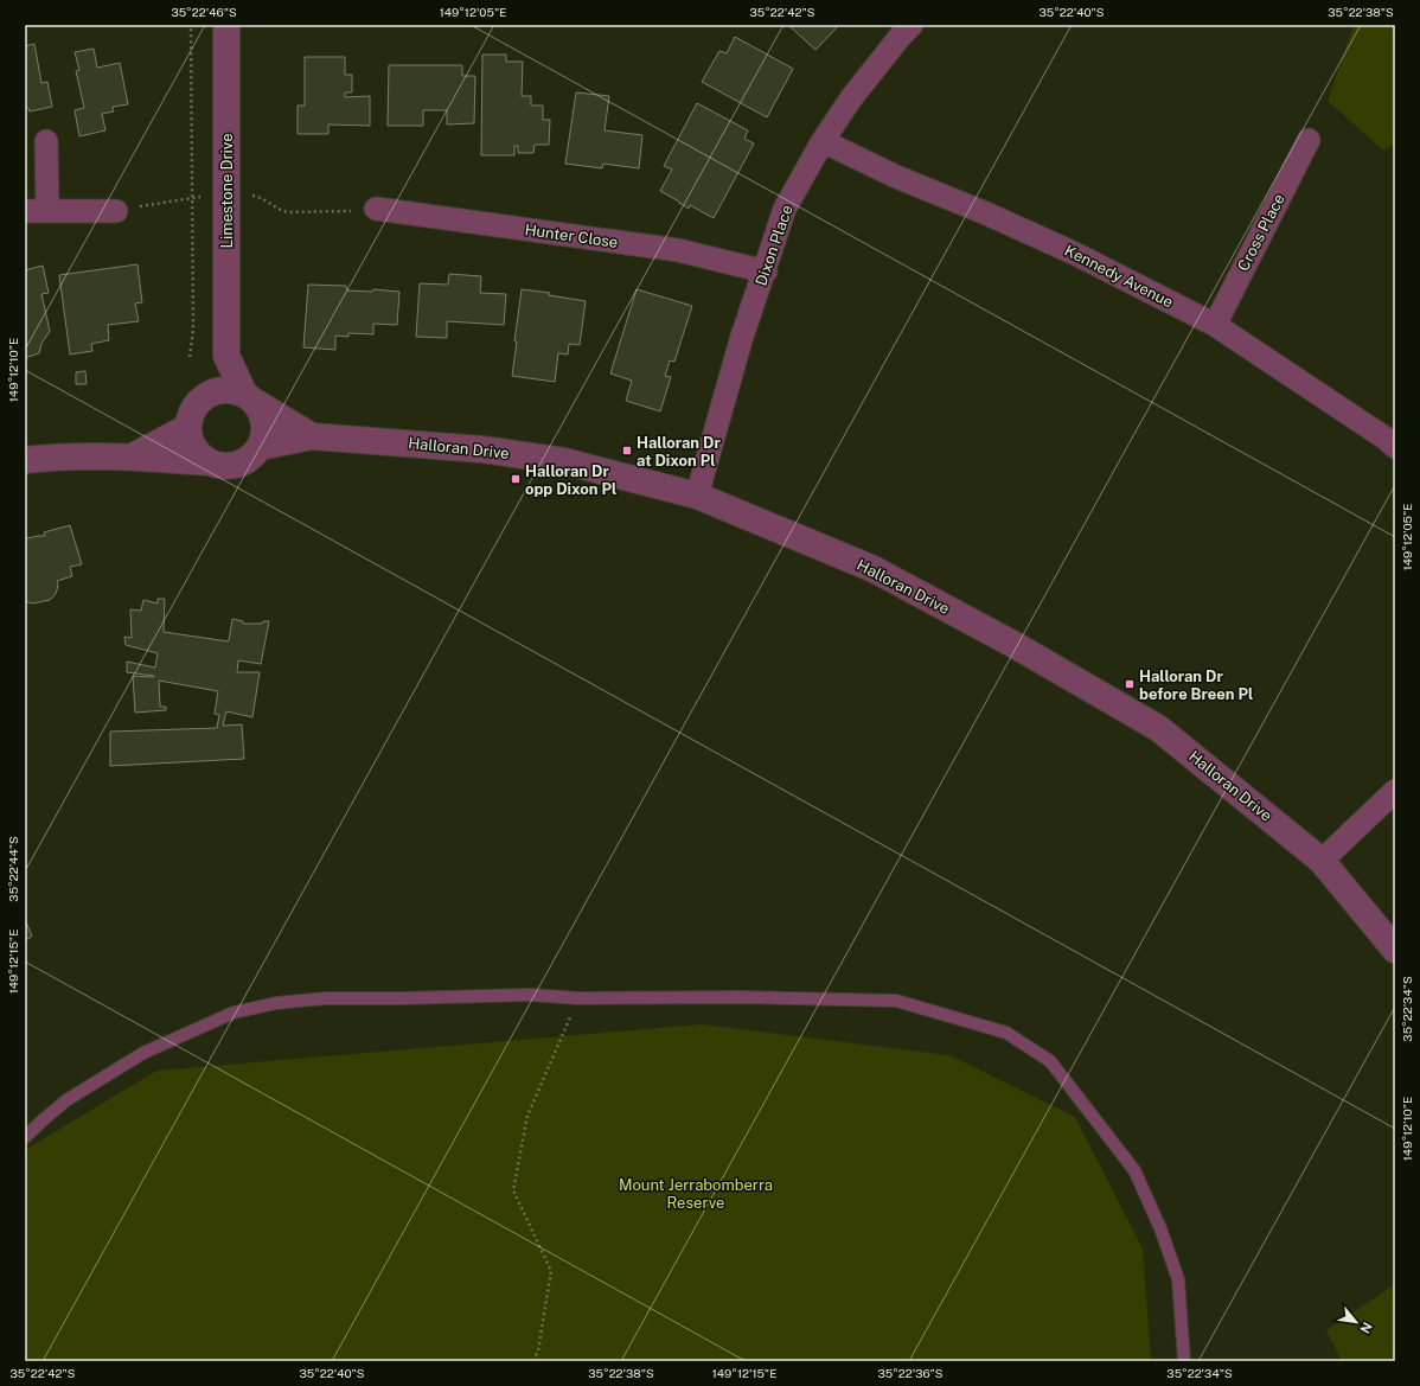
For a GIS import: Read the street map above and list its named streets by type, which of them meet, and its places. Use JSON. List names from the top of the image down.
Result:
{
  "streets": {
    "street": [
      "Limestone Drive",
      "Cross Place",
      "Hunter Close",
      "Dixon Place",
      "Kennedy Avenue",
      "Halloran Drive"
    ]
  },
  "crossings": [
    ["Limestone Drive", "Halloran Drive"],
    ["Cross Place", "Kennedy Avenue"],
    ["Hunter Close", "Dixon Place"],
    ["Dixon Place", "Kennedy Avenue"],
    ["Dixon Place", "Halloran Drive"]
  ],
  "parks": ["Mount Jerrabomberra Reserve"],
  "places": {
    "transit": ["Halloran Dr at Dixon Pl", "Halloran Dr opp Dixon Pl", "Halloran Dr before Breen Pl"]
  },
  "north": "bottom right",
  "coordinates": [
    "35°22'46\"S",
    "149°12'05\"E",
    "35°22'42\"S",
    "35°22'40\"S",
    "35°22'38\"S",
    "149°12'10\"E",
    "35°22'44\"S",
    "149°12'15\"E",
    "35°22'34\"S",
    "35°22'36\"S"
  ]
}
